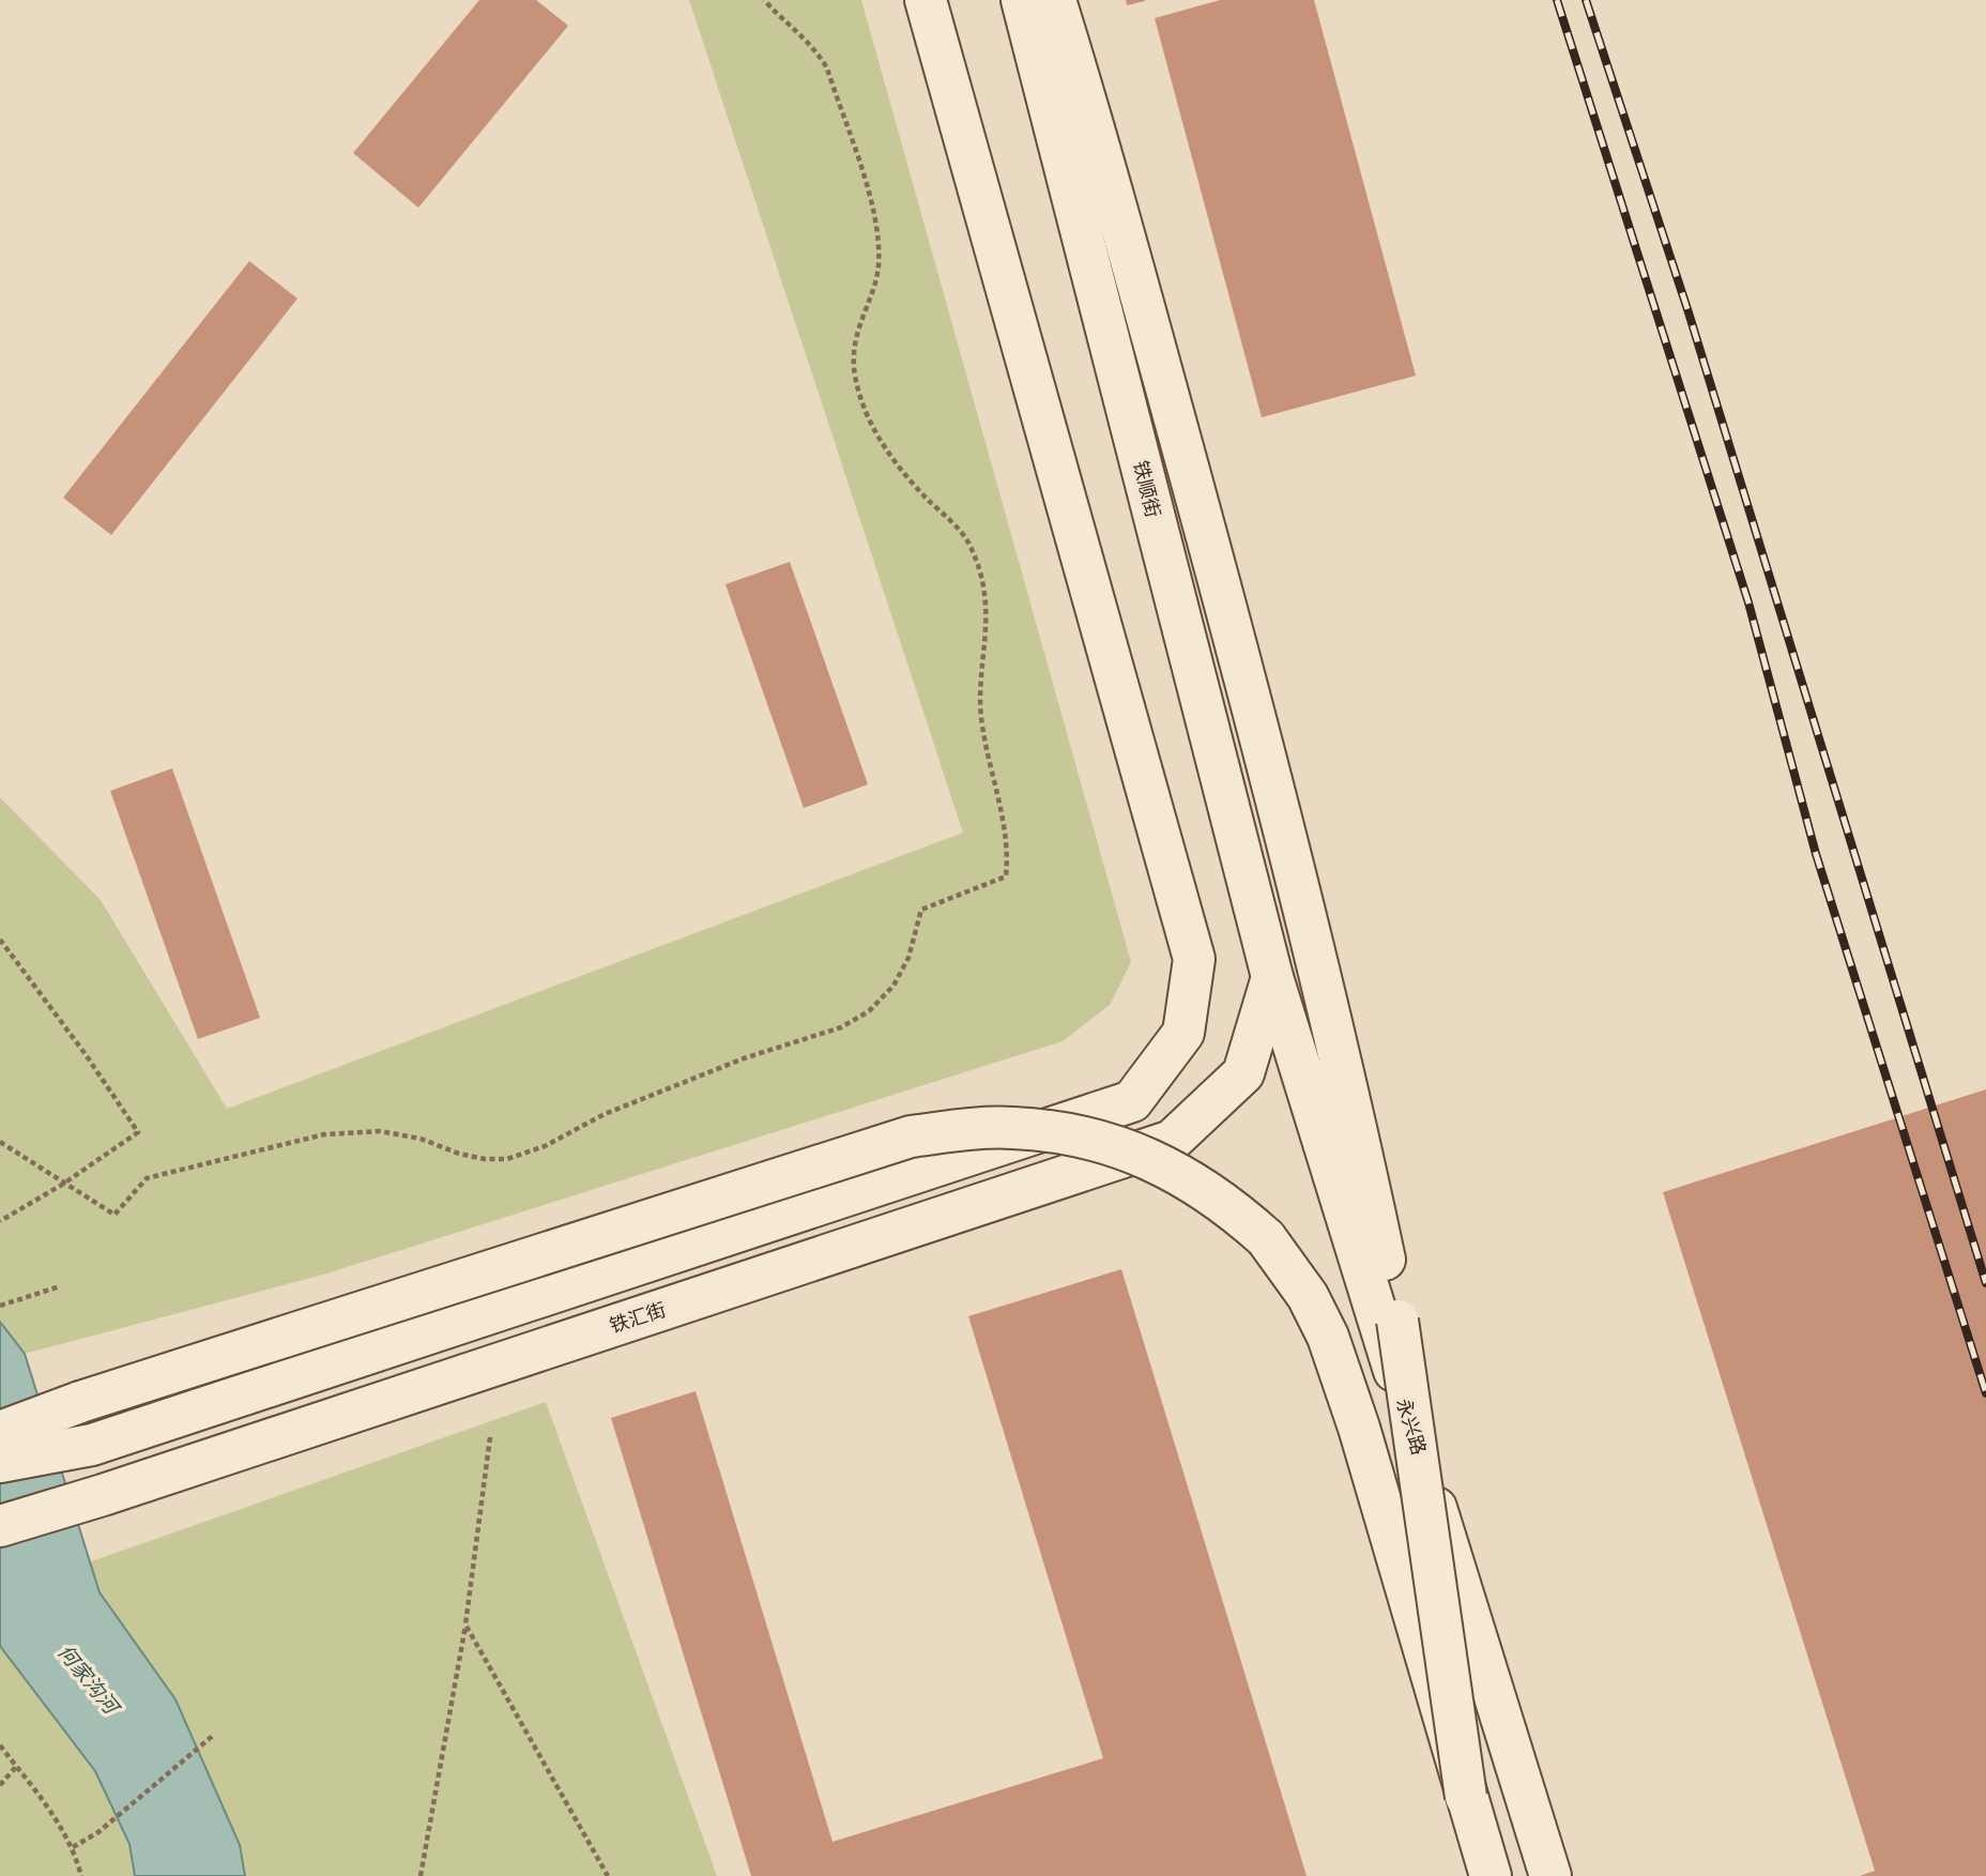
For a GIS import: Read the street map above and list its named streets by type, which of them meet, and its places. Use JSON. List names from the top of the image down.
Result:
{
  "streets": {
    "main road": ["铁顺街", "铁汇街", "永兴路"]
  },
  "crossings": [
    ["铁顺街", "铁汇街"],
    ["铁顺街", "永兴路"],
    ["铁汇街", "永兴路"]
  ],
  "water": ["何家沟河"]
}
